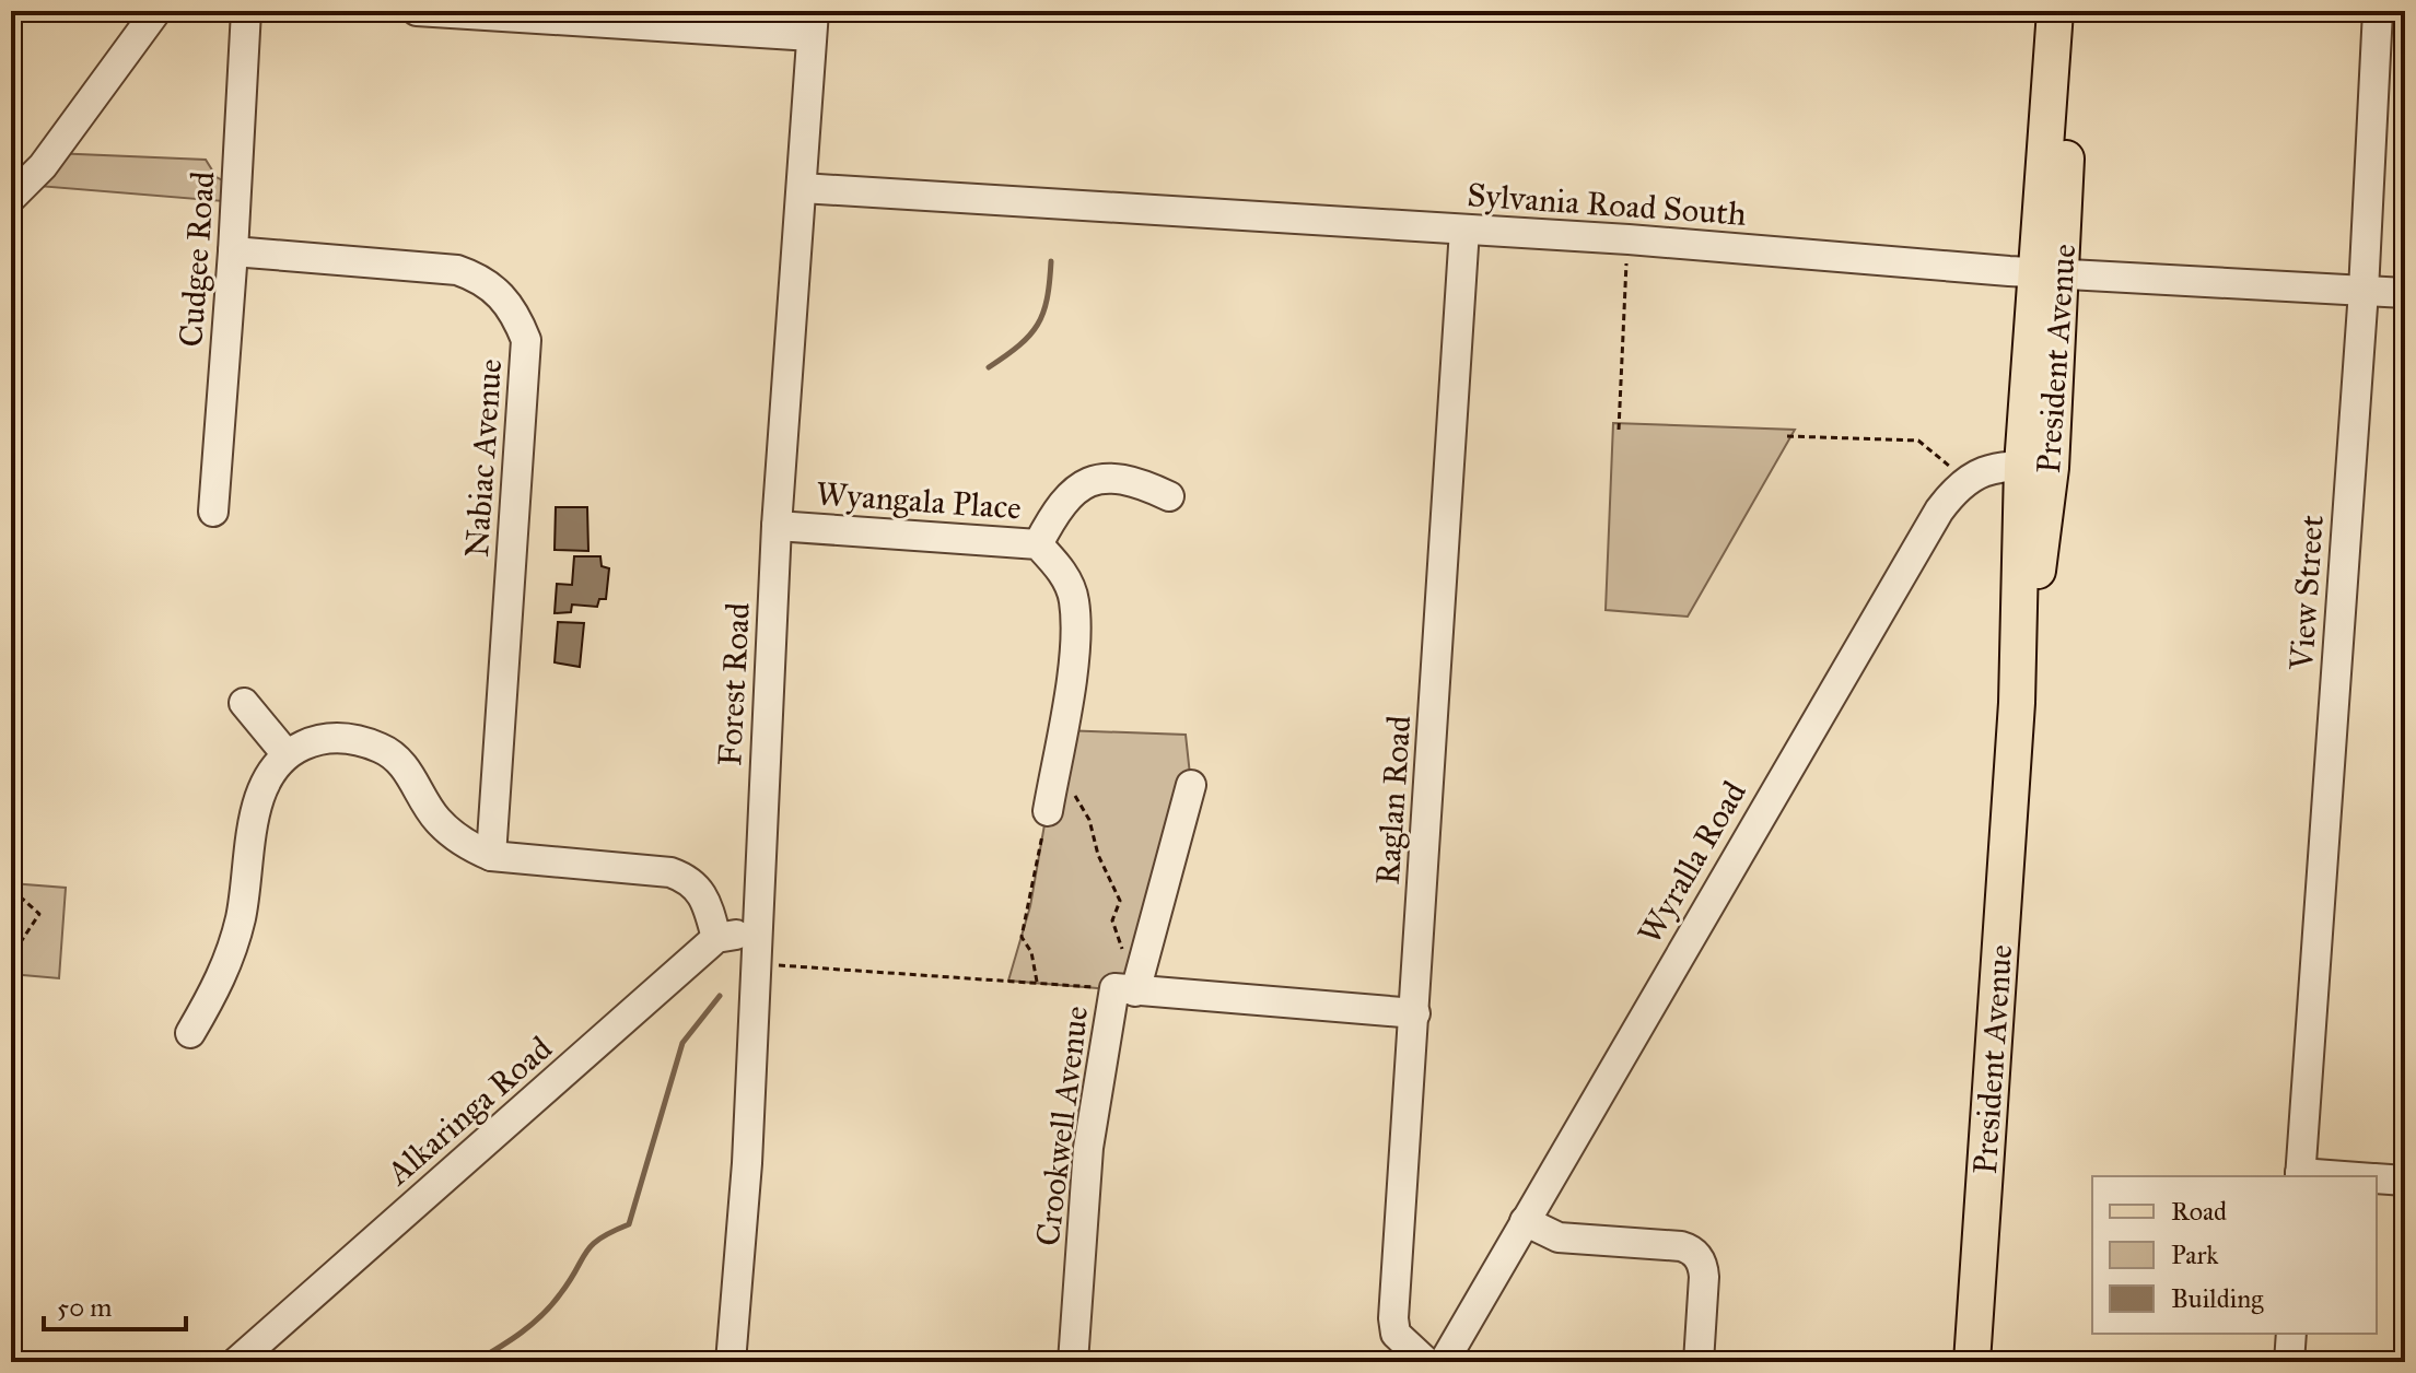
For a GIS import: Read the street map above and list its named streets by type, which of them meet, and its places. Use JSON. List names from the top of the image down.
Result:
{
  "streets": {
    "main road": ["President Avenue"],
    "street": [
      "Sylvania Road South",
      "Cudgee Road",
      "Nabiac Avenue",
      "Wyangala Place",
      "View Street",
      "Forest Road",
      "Raglan Road",
      "Wyralla Road",
      "Alkaringa Road",
      "Crookwell Avenue"
    ]
  },
  "crossings": [
    ["Sylvania Road South", "President Avenue"],
    ["Sylvania Road South", "View Street"],
    ["Sylvania Road South", "Forest Road"],
    ["Sylvania Road South", "Raglan Road"],
    ["Cudgee Road", "Nabiac Avenue"],
    ["Wyangala Place", "Forest Road"],
    ["Raglan Road", "Crookwell Avenue"]
  ],
  "legend": ["Road", "Park", "Building"],
  "scale_bar": "50 m"
}
